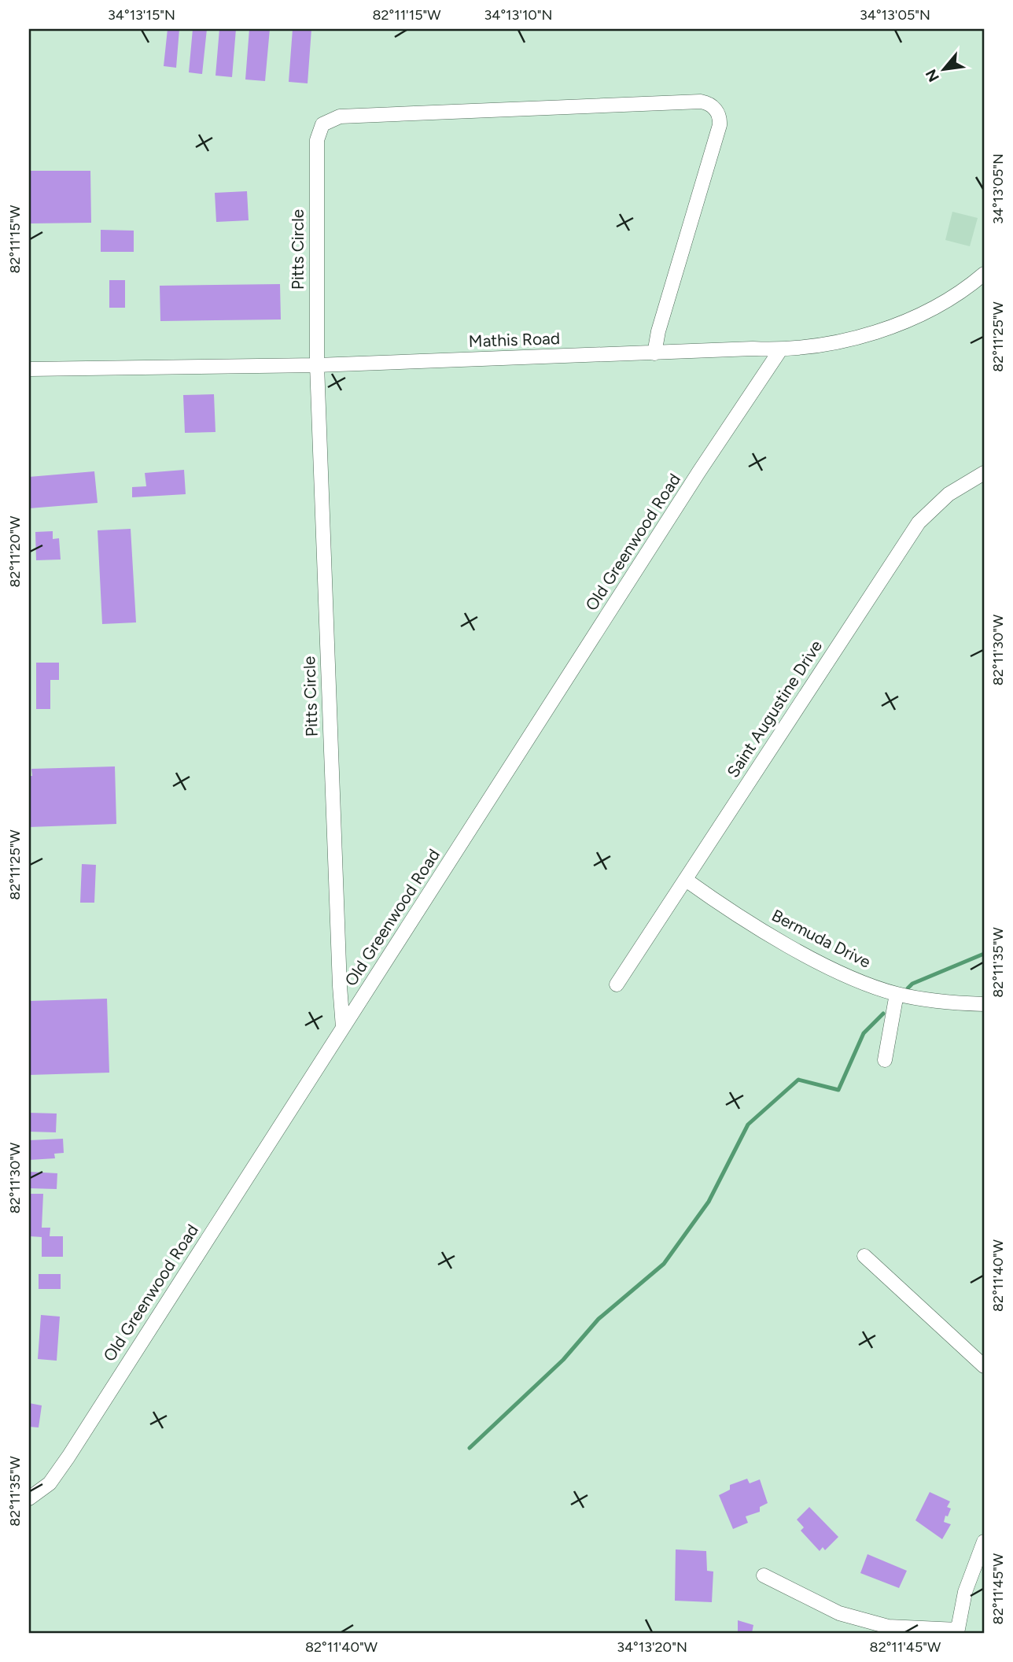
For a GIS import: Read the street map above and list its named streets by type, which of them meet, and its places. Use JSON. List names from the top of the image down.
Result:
{
  "streets": {
    "street": [
      "Pitts Circle",
      "Mathis Road",
      "Old Greenwood Road",
      "Saint Augustine Drive",
      "Bermuda Drive"
    ]
  },
  "crossings": [
    ["Pitts Circle", "Mathis Road"],
    ["Pitts Circle", "Old Greenwood Road"],
    ["Mathis Road", "Old Greenwood Road"],
    ["Saint Augustine Drive", "Bermuda Drive"]
  ],
  "north": "bottom left",
  "coordinates": [
    "34°13'15\"N",
    "82°11'15\"W",
    "34°13'10\"N",
    "34°13'05\"N",
    "82°11'25\"W",
    "82°11'20\"W",
    "82°11'30\"W",
    "82°11'35\"W",
    "82°11'40\"W",
    "82°11'45\"W",
    "34°13'20\"N"
  ]
}
